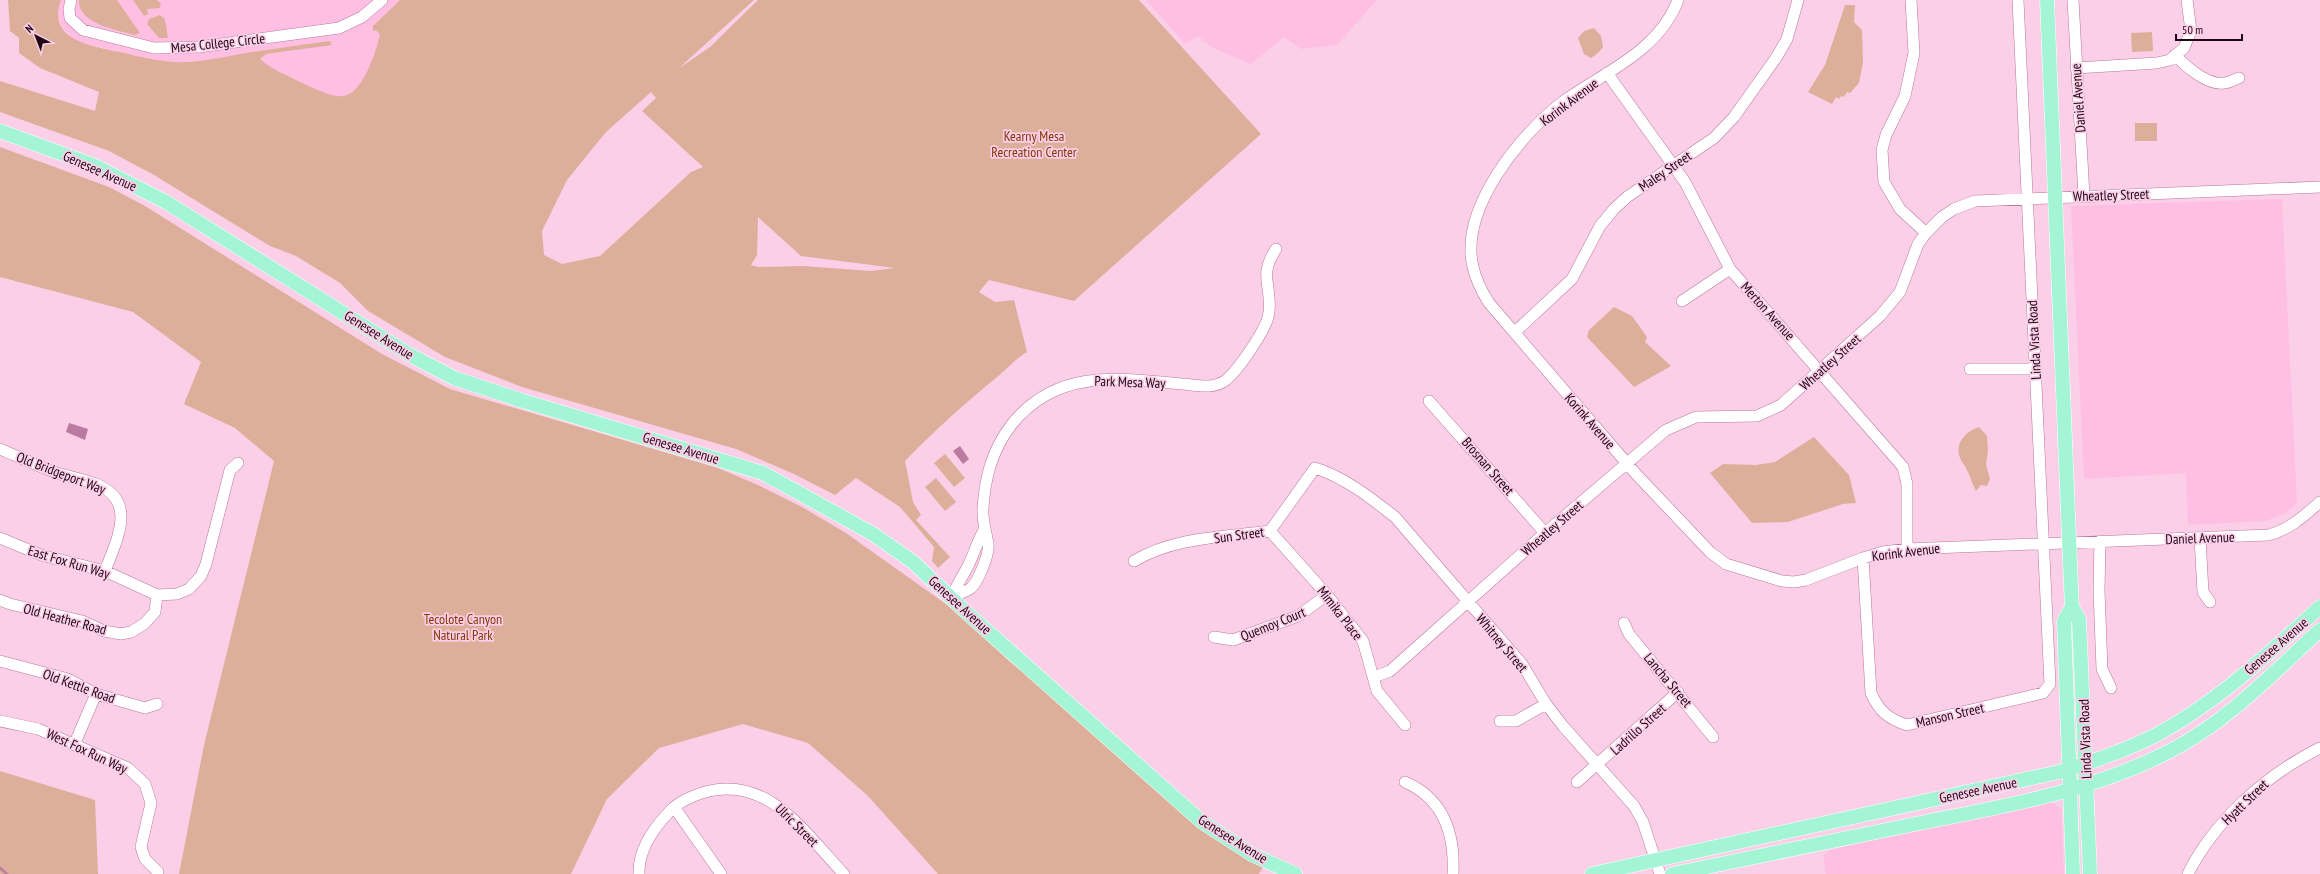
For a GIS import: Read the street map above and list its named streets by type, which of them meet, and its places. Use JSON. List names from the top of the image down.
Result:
{
  "streets": {
    "main road": ["Genesee Avenue", "Linda Vista Road"],
    "street": [
      "Mesa College Circle",
      "Daniel Avenue",
      "Korink Avenue",
      "Maley Street",
      "Wheatley Street",
      "Merton Avenue",
      "Park Mesa Way",
      "Brosnan Street",
      "Old Bridgeport Way",
      "Sun Street",
      "East Fox Run Way",
      "Mimika Place",
      "Old Heather Road",
      "Quemoy Court",
      "Whitney Street",
      "Lancha Street",
      "Old Kettle Road",
      "Manson Street",
      "Ladrillo Street",
      "West Fox Run Way",
      "Hyatt Street",
      "Ulric Street"
    ]
  },
  "crossings": [
    ["Daniel Avenue", "Korink Avenue"],
    ["Daniel Avenue", "Wheatley Street"],
    ["Daniel Avenue", "Linda Vista Road"],
    ["Korink Avenue", "Maley Street"],
    ["Korink Avenue", "Wheatley Street"],
    ["Korink Avenue", "Merton Avenue"],
    ["Korink Avenue", "Linda Vista Road"],
    ["Korink Avenue", "Manson Street"],
    ["Genesee Avenue", "Linda Vista Road"],
    ["Genesee Avenue", "Park Mesa Way"],
    ["Genesee Avenue", "Whitney Street"],
    ["Maley Street", "Merton Avenue"],
    ["Wheatley Street", "Merton Avenue"],
    ["Wheatley Street", "Linda Vista Road"],
    ["Wheatley Street", "Brosnan Street"],
    ["Wheatley Street", "Mimika Place"],
    ["Wheatley Street", "Whitney Street"],
    ["Linda Vista Road", "Manson Street"],
    ["Old Bridgeport Way", "East Fox Run Way"],
    ["Sun Street", "Mimika Place"],
    ["Sun Street", "Whitney Street"],
    ["East Fox Run Way", "Old Heather Road"],
    ["Mimika Place", "Quemoy Court"],
    ["Whitney Street", "Ladrillo Street"],
    ["Lancha Street", "Ladrillo Street"]
  ],
  "parks": ["Kearny Mesa Recreation Center", "Tecolote Canyon Natural Park"],
  "scale_bar": "50 m",
  "north": "top left"
}
